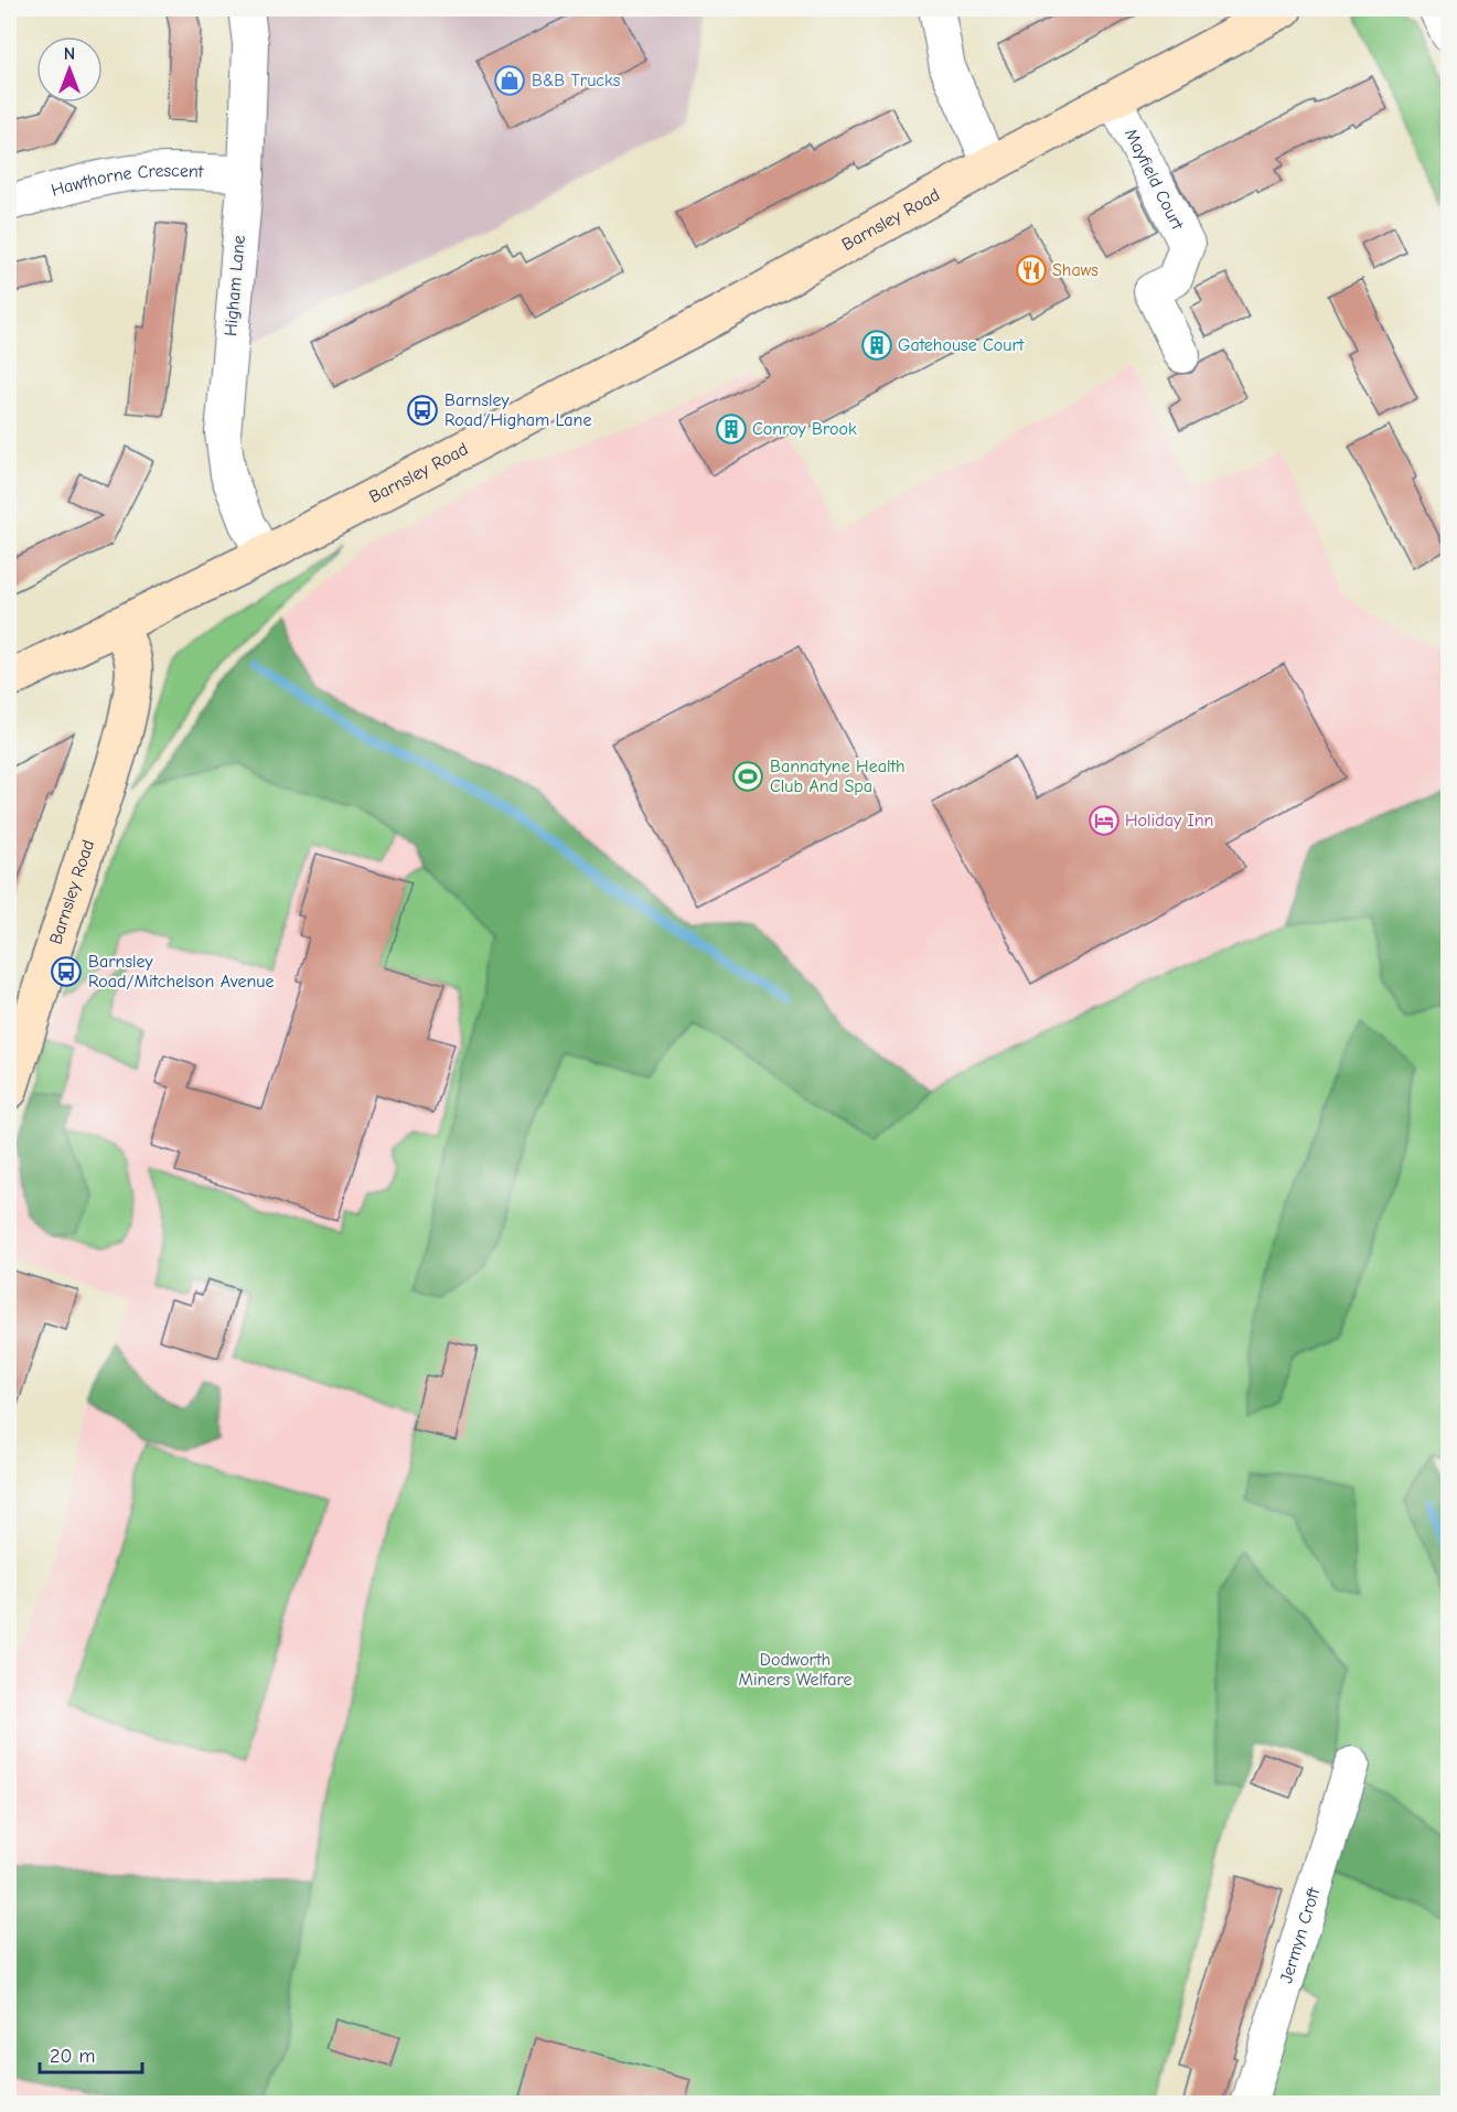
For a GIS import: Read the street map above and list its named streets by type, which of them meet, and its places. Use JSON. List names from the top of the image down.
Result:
{
  "streets": {
    "main road": ["Barnsley Road"],
    "street": [
      "Mayfield Court",
      "Hawthorne Crescent",
      "Higham Lane",
      "Jermyn Croft"
    ]
  },
  "crossings": [
    ["Mayfield Court", "Barnsley Road"],
    ["Hawthorne Crescent", "Higham Lane"],
    ["Barnsley Road", "Higham Lane"]
  ],
  "parks": ["Dodworth Miners Welfare"],
  "places": {
    "shop": ["B&B Trucks"],
    "restaurant": ["Shaws"],
    "building": ["Gatehouse Court", "Conroy Brook"],
    "bus stop": ["Barnsley Road/Higham Lane", "Barnsley Road/Mitchelson Avenue"],
    "sports": ["Bannatyne Health Club And Spa"],
    "hotel": ["Holiday Inn"]
  },
  "scale_bar": "20 m",
  "north": "top"
}
